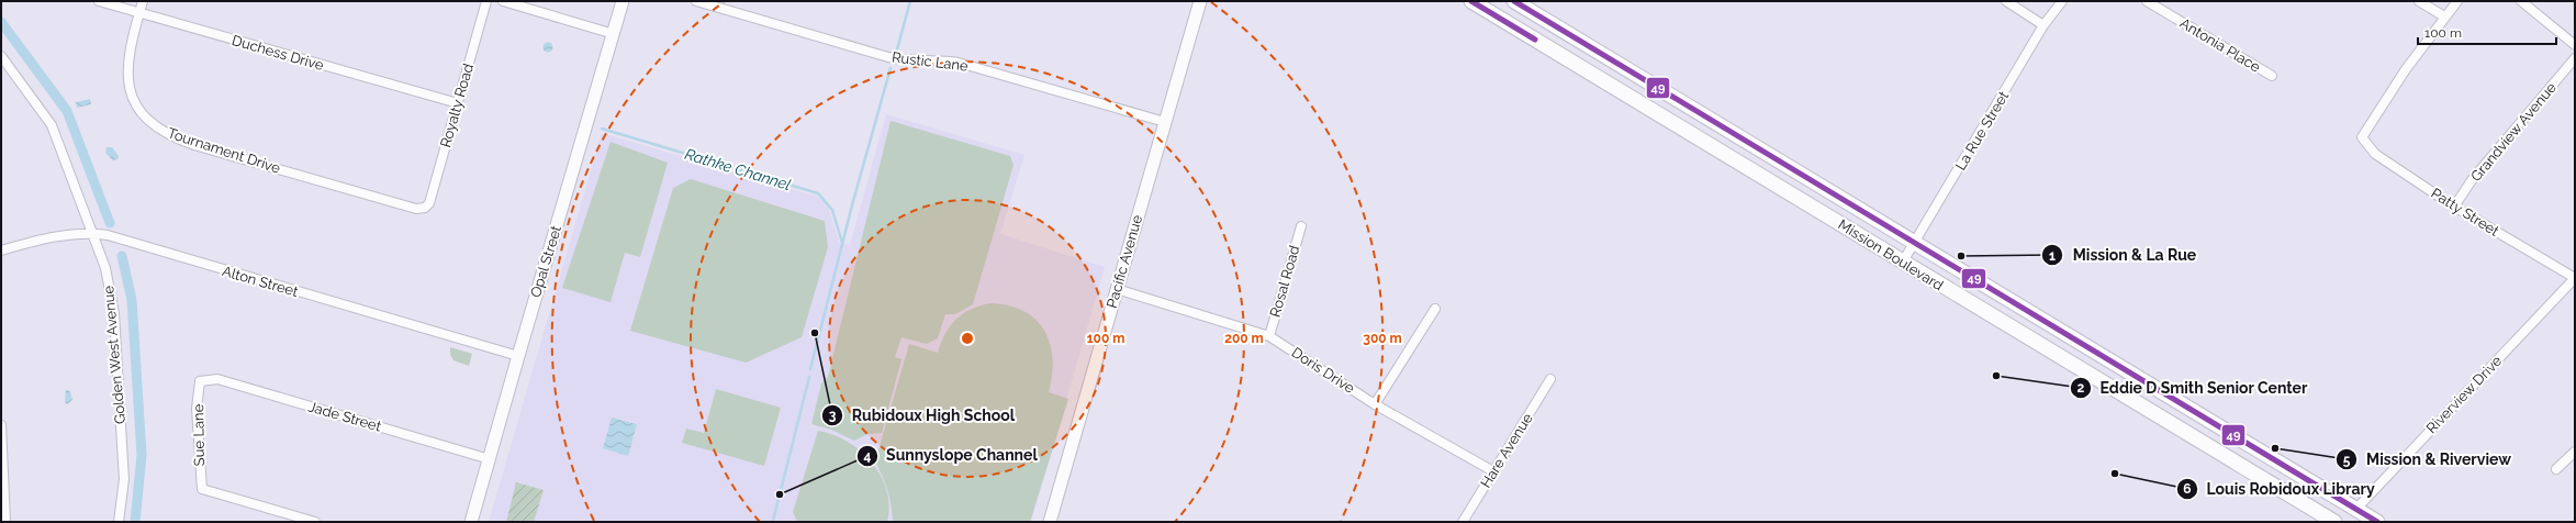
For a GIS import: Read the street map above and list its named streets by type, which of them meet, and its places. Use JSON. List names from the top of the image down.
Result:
{
  "streets": {
    "main road": ["Mission Boulevard", "Riverview Drive"],
    "street": [
      "Antonia Place",
      "Duchess Drive",
      "Rustic Lane",
      "Royalty Road",
      "La Rue Street",
      "Grandview Avenue",
      "Tournament Drive",
      "Patty Street",
      "Opal Street",
      "Pacific Avenue",
      "Alton Street",
      "Rosal Road",
      "Golden West Avenue",
      "Doris Drive",
      "Jade Street",
      "Sue Lane",
      "Hare Avenue"
    ]
  },
  "crossings": [
    ["Duchess Drive", "Royalty Road"],
    ["Duchess Drive", "Tournament Drive"],
    ["Rustic Lane", "Pacific Avenue"],
    ["Royalty Road", "Tournament Drive"],
    ["La Rue Street", "Mission Boulevard"],
    ["Grandview Avenue", "Patty Street"],
    ["Patty Street", "Riverview Drive"],
    ["Mission Boulevard", "Riverview Drive"],
    ["Opal Street", "Alton Street"],
    ["Opal Street", "Jade Street"],
    ["Pacific Avenue", "Doris Drive"],
    ["Alton Street", "Golden West Avenue"],
    ["Rosal Road", "Doris Drive"],
    ["Doris Drive", "Hare Avenue"],
    ["Jade Street", "Sue Lane"]
  ],
  "water": ["Rathke Channel"],
  "places": [
    "Mission & La Rue",
    "Rubidoux High School",
    "Eddie D Smith Senior Center",
    "Mission & Riverview",
    "Louis Robidoux Library",
    "Sunnyslope Channel"
  ],
  "lines": ["transit line 49"],
  "scale_bar": "100 m",
  "rings": ["100 m", "200 m", "300 m"]
}
